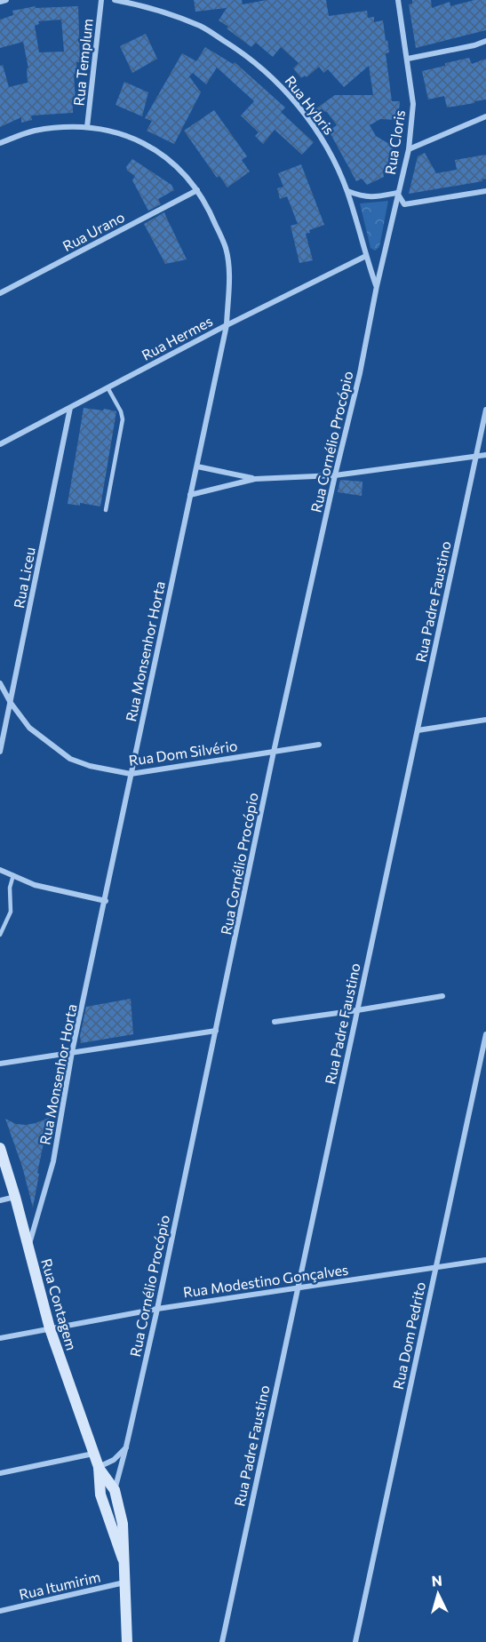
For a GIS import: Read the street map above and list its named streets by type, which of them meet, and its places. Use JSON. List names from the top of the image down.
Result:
{
  "streets": {
    "street": [
      "Rua Templum",
      "Rua Hybris",
      "Rua Cloris",
      "Rua Urano",
      "Rua Hermes",
      "Rua Cornélio Procópio",
      "Rua Liceu",
      "Rua Padre Faustino",
      "Rua Monsenhor Horta",
      "Rua Dom Silvério",
      "Rua Modestino Gonçalves",
      "Rua Contagem",
      "Rua Dom Pedrito",
      "Rua Itumirim"
    ]
  },
  "crossings": [
    ["Rua Templum", "Rua Monsenhor Horta"],
    ["Rua Hybris", "Rua Cloris"],
    ["Rua Hybris", "Rua Hermes"],
    ["Rua Hybris", "Rua Cornélio Procópio"],
    ["Rua Cloris", "Rua Cornélio Procópio"],
    ["Rua Urano", "Rua Monsenhor Horta"],
    ["Rua Hermes", "Rua Liceu"],
    ["Rua Hermes", "Rua Monsenhor Horta"],
    ["Rua Cornélio Procópio", "Rua Dom Silvério"],
    ["Rua Cornélio Procópio", "Rua Modestino Gonçalves"],
    ["Rua Cornélio Procópio", "Rua Contagem"],
    ["Rua Liceu", "Rua Dom Silvério"],
    ["Rua Padre Faustino", "Rua Modestino Gonçalves"],
    ["Rua Monsenhor Horta", "Rua Dom Silvério"],
    ["Rua Monsenhor Horta", "Rua Contagem"],
    ["Rua Modestino Gonçalves", "Rua Contagem"],
    ["Rua Modestino Gonçalves", "Rua Dom Pedrito"],
    ["Rua Contagem", "Rua Itumirim"]
  ],
  "north": "top"
}
